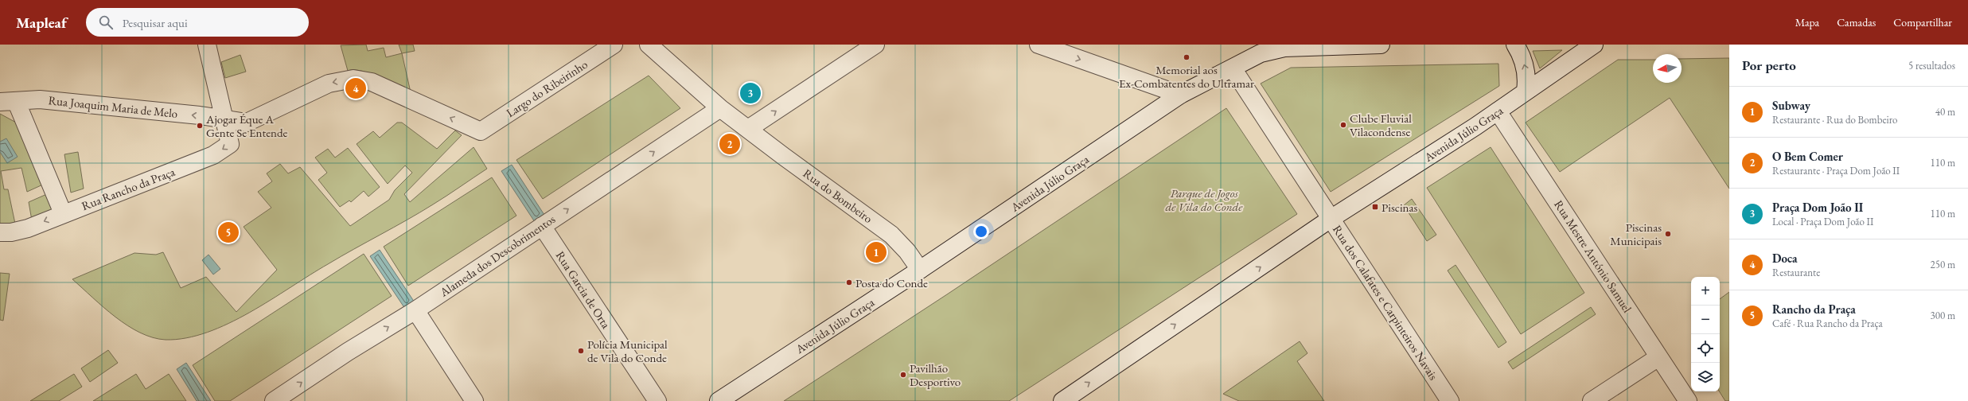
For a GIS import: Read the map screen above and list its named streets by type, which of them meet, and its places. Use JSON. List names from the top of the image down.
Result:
{
  "streets": {
    "street": [
      "Largo do Ribeirinho",
      "Rua Joaquim Maria de Melo",
      "Avenida Júlio Graça",
      "Rua Rancho da Praça",
      "Rua do Bombeiro",
      "Alameda dos Descobrimentos",
      "Rua Mestre António Samuel",
      "Rua Garcia de Orta",
      "Rua dos Calafates e Carpinteiros Navais"
    ]
  },
  "crossings": [
    ["Largo do Ribeirinho", "Rua Joaquim Maria de Melo"],
    ["Rua Joaquim Maria de Melo", "Rua Rancho da Praça"],
    ["Avenida Júlio Graça", "Rua do Bombeiro"],
    ["Avenida Júlio Graça", "Rua Mestre António Samuel"],
    ["Avenida Júlio Graça", "Rua dos Calafates e Carpinteiros Navais"],
    ["Rua do Bombeiro", "Alameda dos Descobrimentos"],
    ["Alameda dos Descobrimentos", "Rua Garcia de Orta"]
  ],
  "one_way": ["Rua Joaquim Maria de Melo", "Rua Rancho da Praça", "Alameda dos Descobrimentos"],
  "parks": ["Parque de Jogos de Vila do Conde"],
  "places": {
    "other": [
      "Memorial aos Ex-Combatentes do Ultramar",
      "Clube Fluvial Vilacondense",
      "Ajogar Éque A Gente Se Entende",
      "Piscinas Municipais",
      "Posta do Conde",
      "Polícia Municipal de Vila do Conde",
      "Pavilhão Desportivo"
    ],
    "transit": ["Piscinas"]
  },
  "north": "left",
  "page": {
    "header": "Mapleaf",
    "search": "Pesquisar aqui",
    "nav": ["Mapa", "Camadas", "Compartilhar"],
    "heading": ["Por perto", "5 resultados"],
    "pins": [
      "4",
      "3",
      "2",
      "5",
      "1"
    ],
    "list": [
      {
        "mark": "1",
        "name": "Subway",
        "note": "Restaurante · Rua do Bombeiro",
        "value": "40 m"
      },
      {
        "mark": "2",
        "name": "O Bem Comer",
        "note": "Restaurante · Praça Dom João II",
        "value": "110 m"
      },
      {
        "mark": "3",
        "name": "Praça Dom João II",
        "note": "Local · Praça Dom João II",
        "value": "110 m"
      },
      {
        "mark": "4",
        "name": "Doca",
        "note": "Restaurante",
        "value": "250 m"
      },
      {
        "mark": "5",
        "name": "Rancho da Praça",
        "note": "Café · Rua Rancho da Praça",
        "value": "300 m"
      }
    ],
    "map_buttons": ["+", "−"]
  }
}
